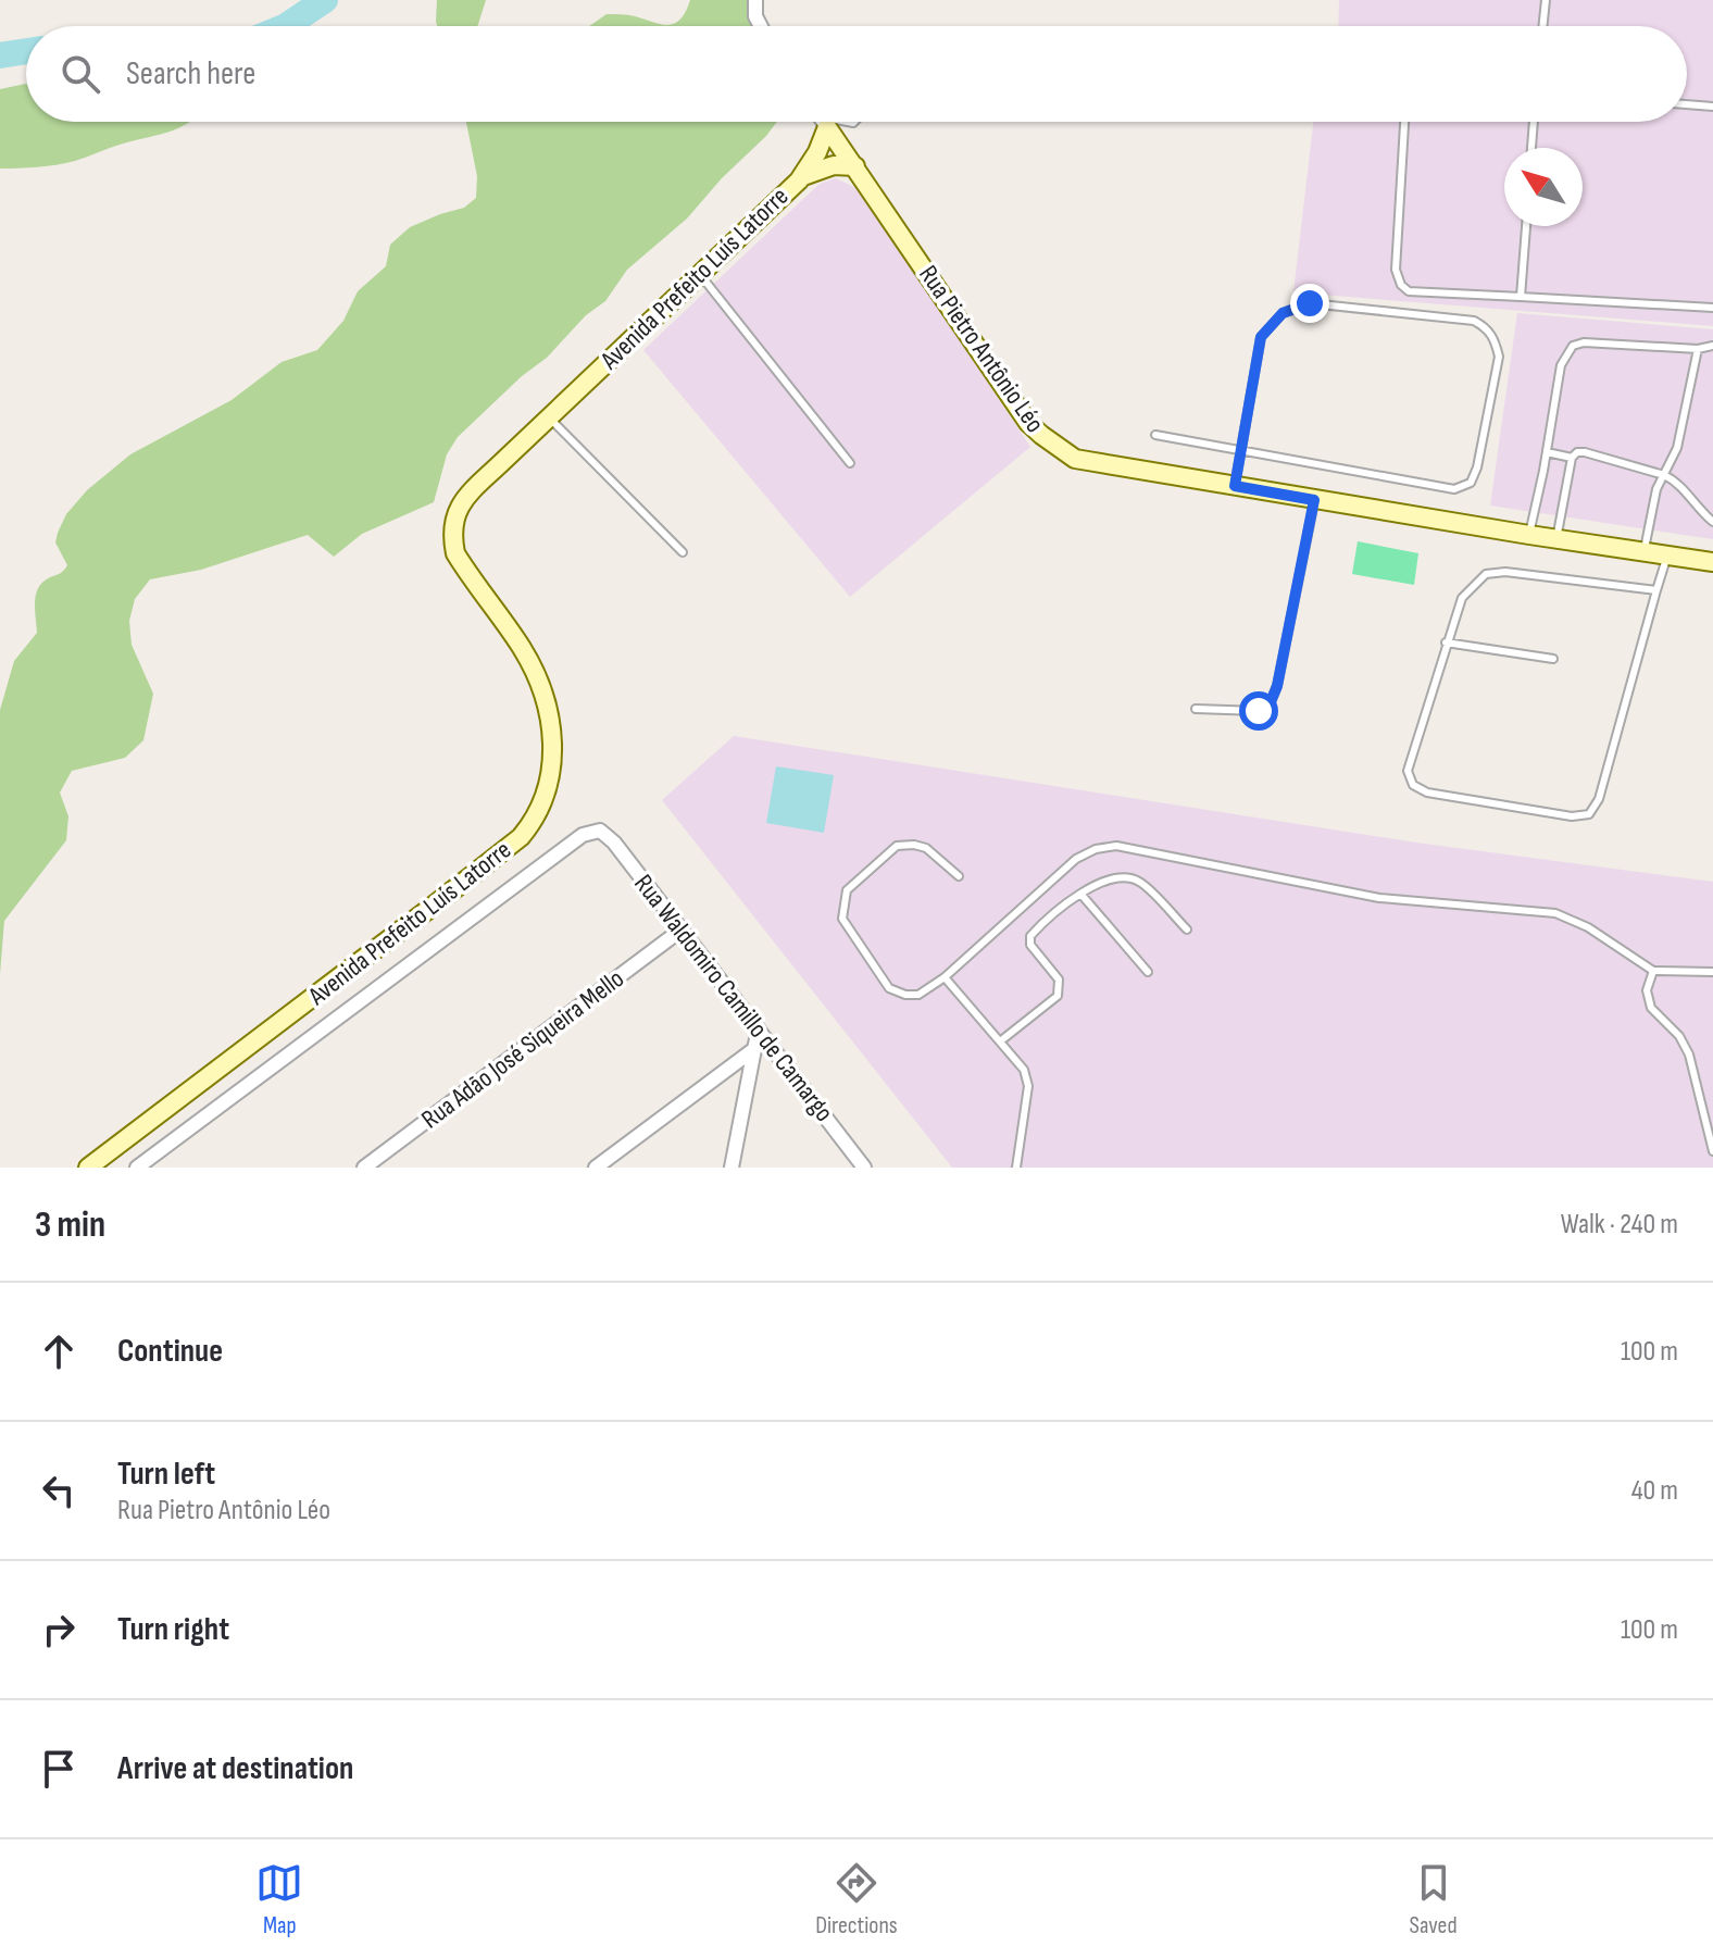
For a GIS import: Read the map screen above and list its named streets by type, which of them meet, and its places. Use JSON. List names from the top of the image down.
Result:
{
  "streets": {
    "main road": ["Avenida Prefeito Luís Latorre", "Rua Pietro Antônio Léo"],
    "street": ["Rua Waldomiro Camillo de Camargo", "Rua Adão José Siqueira Mello"]
  },
  "crossings": [
    ["Avenida Prefeito Luís Latorre", "Rua Pietro Antônio Léo"],
    ["Rua Waldomiro Camillo de Camargo", "Rua Adão José Siqueira Mello"]
  ],
  "north": "top left",
  "page": {
    "search": "Search here",
    "heading": ["3 min", "Walk · 240 m"],
    "list": [
      ["Continue", "100 m"],
      ["Turn left", "Rua Pietro Antônio Léo", "40 m"],
      ["Turn right", "100 m"],
      "Arrive at destination"
    ],
    "nav": ["Map", "Directions", "Saved"]
  }
}
